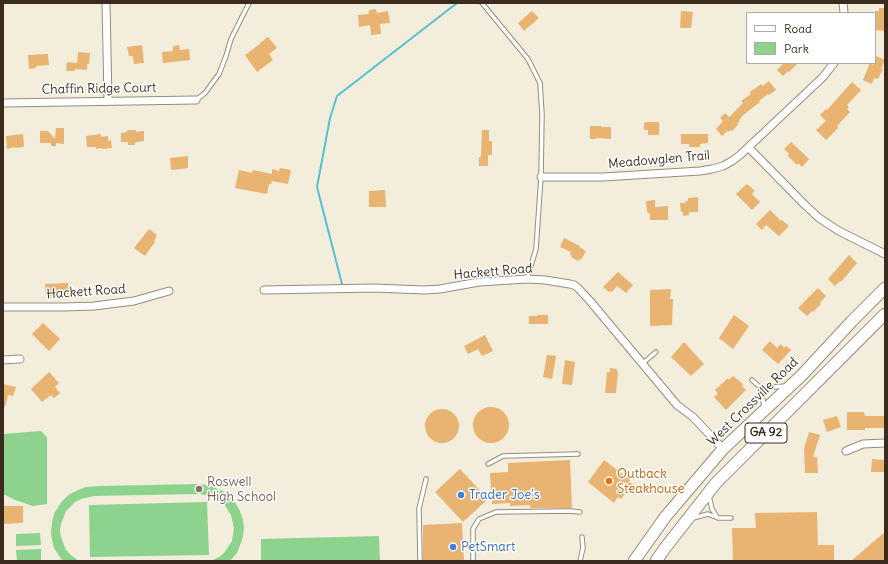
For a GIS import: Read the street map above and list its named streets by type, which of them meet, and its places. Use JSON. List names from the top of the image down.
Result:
{
  "streets": {
    "main road": ["West Crossville Road", "GA 92"],
    "street": ["Chaffin Ridge Court", "Meadowglen Trail", "Hackett Road"]
  },
  "crossings": [
    ["Hackett Road", "West Crossville Road"]
  ],
  "places": [
    "Outback Steakhouse",
    "Roswell High School",
    "Trader Joe's",
    "PetSmart"
  ],
  "legend": ["Road", "Park"]
}
